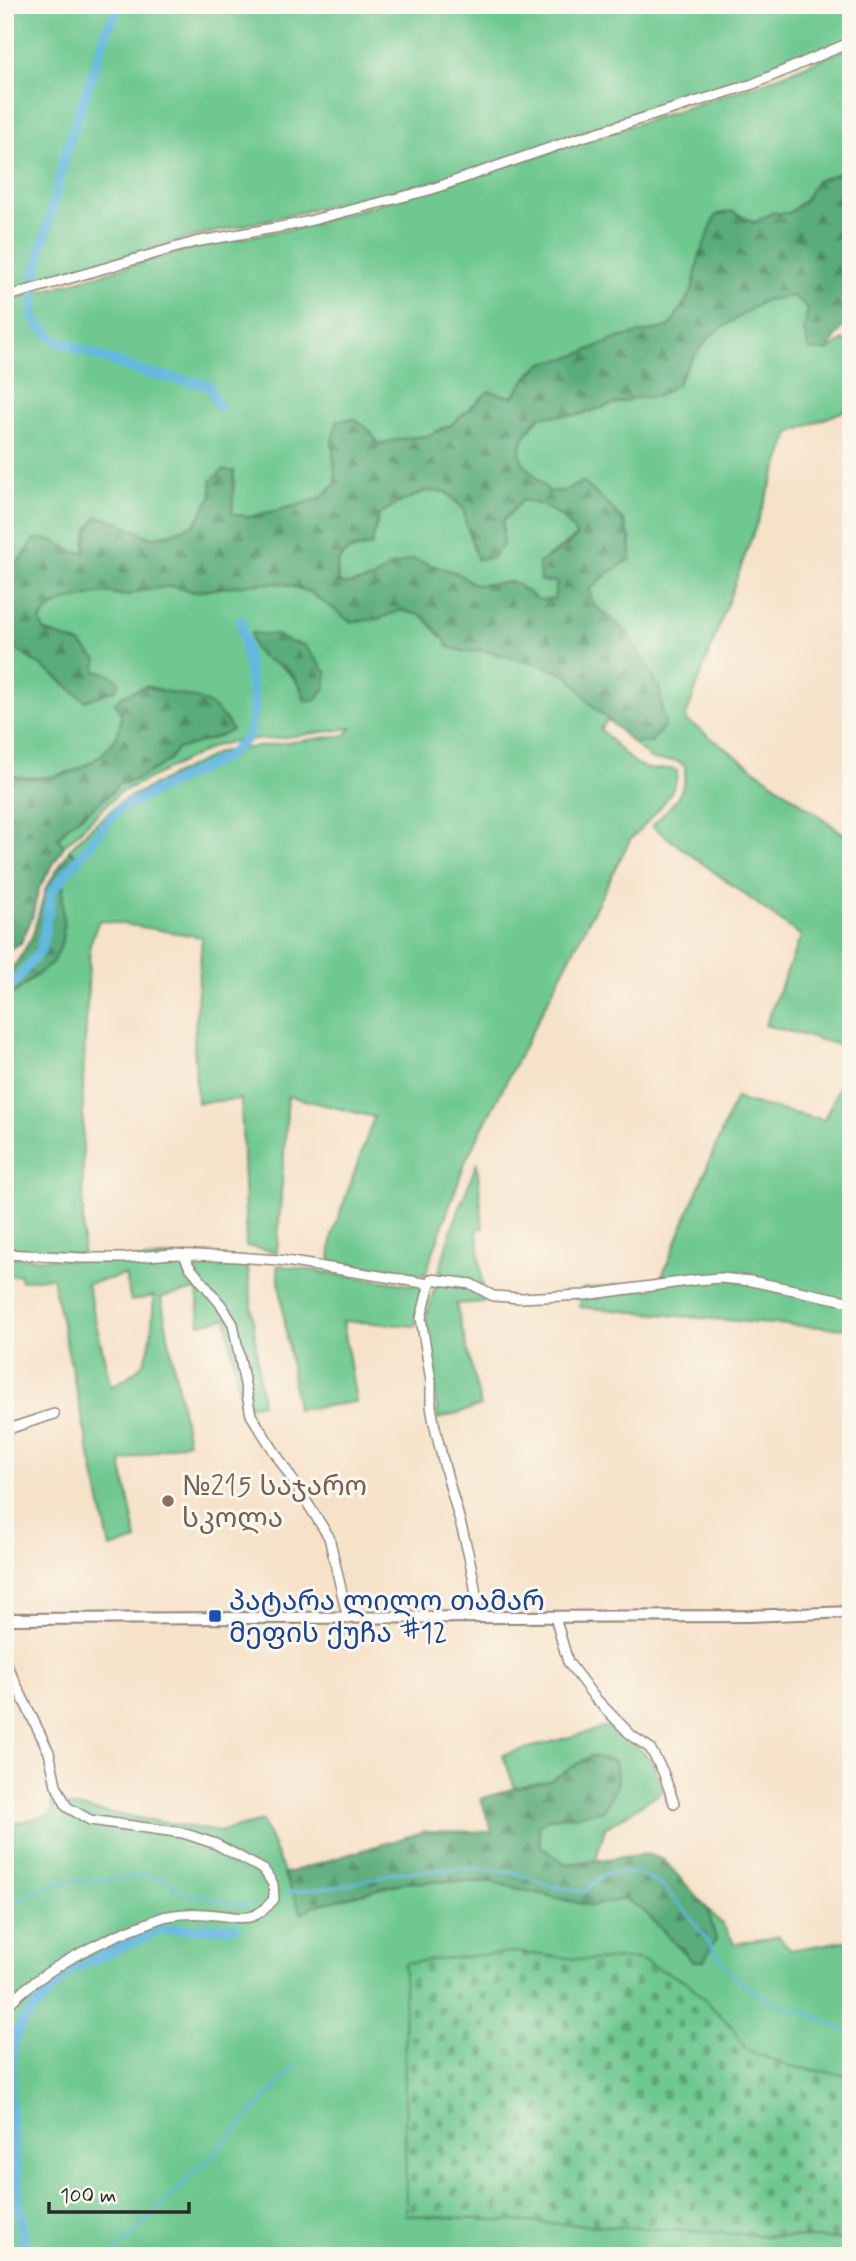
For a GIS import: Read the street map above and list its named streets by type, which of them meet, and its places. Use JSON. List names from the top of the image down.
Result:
{
  "places": {
    "other": ["№215 საჯარო სკოლა"],
    "transit": ["პატარა ლილო თამარ მეფის ქუჩა #12"]
  },
  "scale_bar": "100 m"
}
